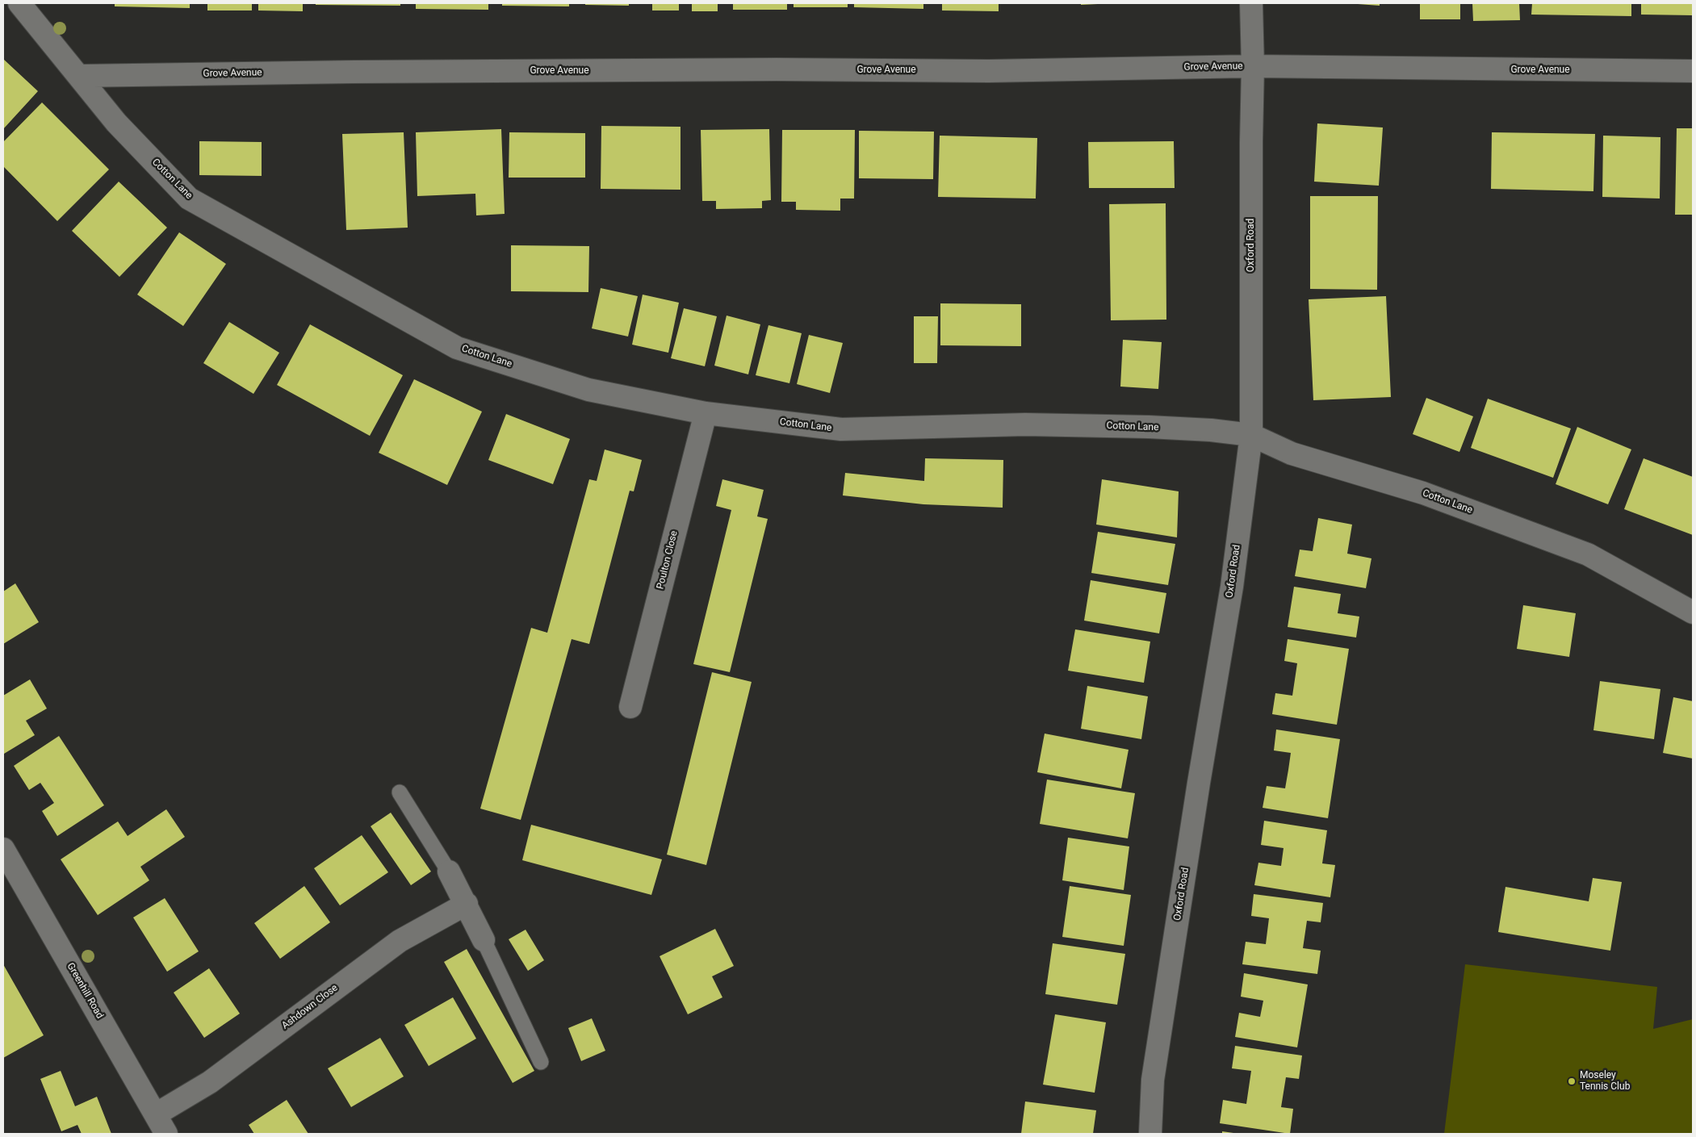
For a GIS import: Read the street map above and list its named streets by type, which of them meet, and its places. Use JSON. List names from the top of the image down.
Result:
{
  "streets": {
    "street": [
      "Grove Avenue",
      "Cotton Lane",
      "Oxford Road",
      "Poulton Close",
      "Greenhill Road",
      "Ashdown Close"
    ]
  },
  "crossings": [
    ["Grove Avenue", "Cotton Lane"],
    ["Grove Avenue", "Oxford Road"],
    ["Cotton Lane", "Oxford Road"],
    ["Cotton Lane", "Poulton Close"],
    ["Greenhill Road", "Ashdown Close"]
  ],
  "places": ["Moseley Tennis Club"]
}
